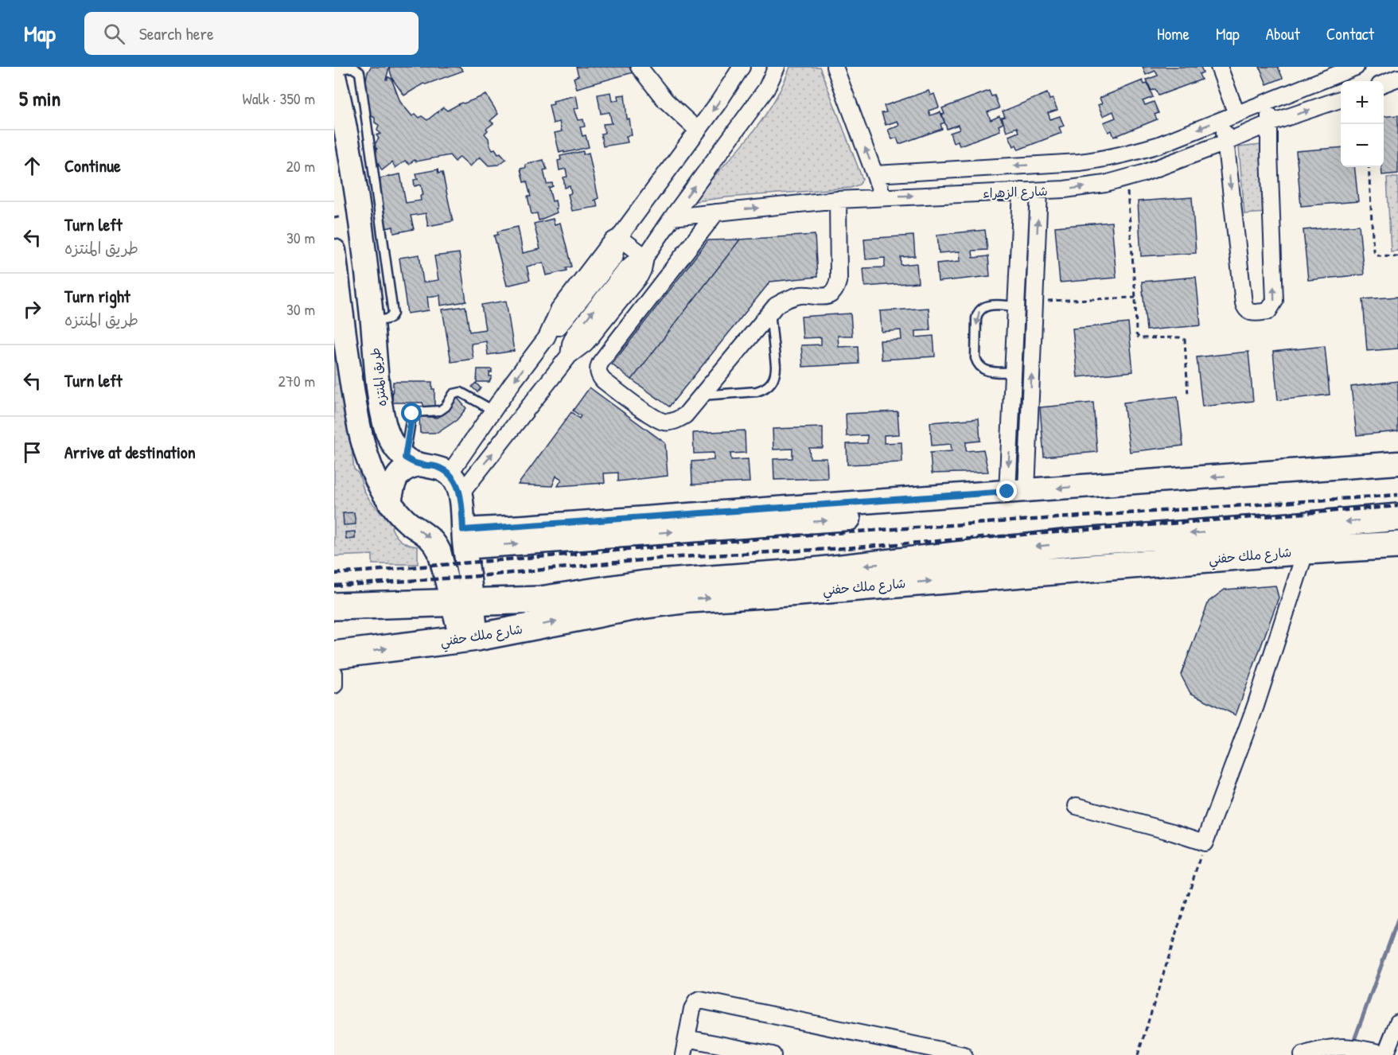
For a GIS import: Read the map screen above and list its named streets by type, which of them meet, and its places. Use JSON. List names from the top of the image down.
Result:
{
  "streets": {
    "highway": ["شارع ملك حفني"],
    "street": ["شارع الزهراء", "طريق المنتزه"]
  },
  "crossings": [
    ["طريق المنتزه", "شارع ملك حفني"]
  ],
  "page": {
    "header": "Map",
    "search": "Search here",
    "nav": [
      "Home",
      "Map",
      "About",
      "Contact"
    ],
    "heading": ["5 min", "Walk · 350 m"],
    "map_buttons": ["+", "−"],
    "list": [
      ["Continue", "20 m"],
      ["Turn left", "طريق المنتزه", "30 m"],
      ["Turn right", "طريق المنتزه", "30 m"],
      ["Turn left", "270 m"],
      "Arrive at destination"
    ]
  }
}
